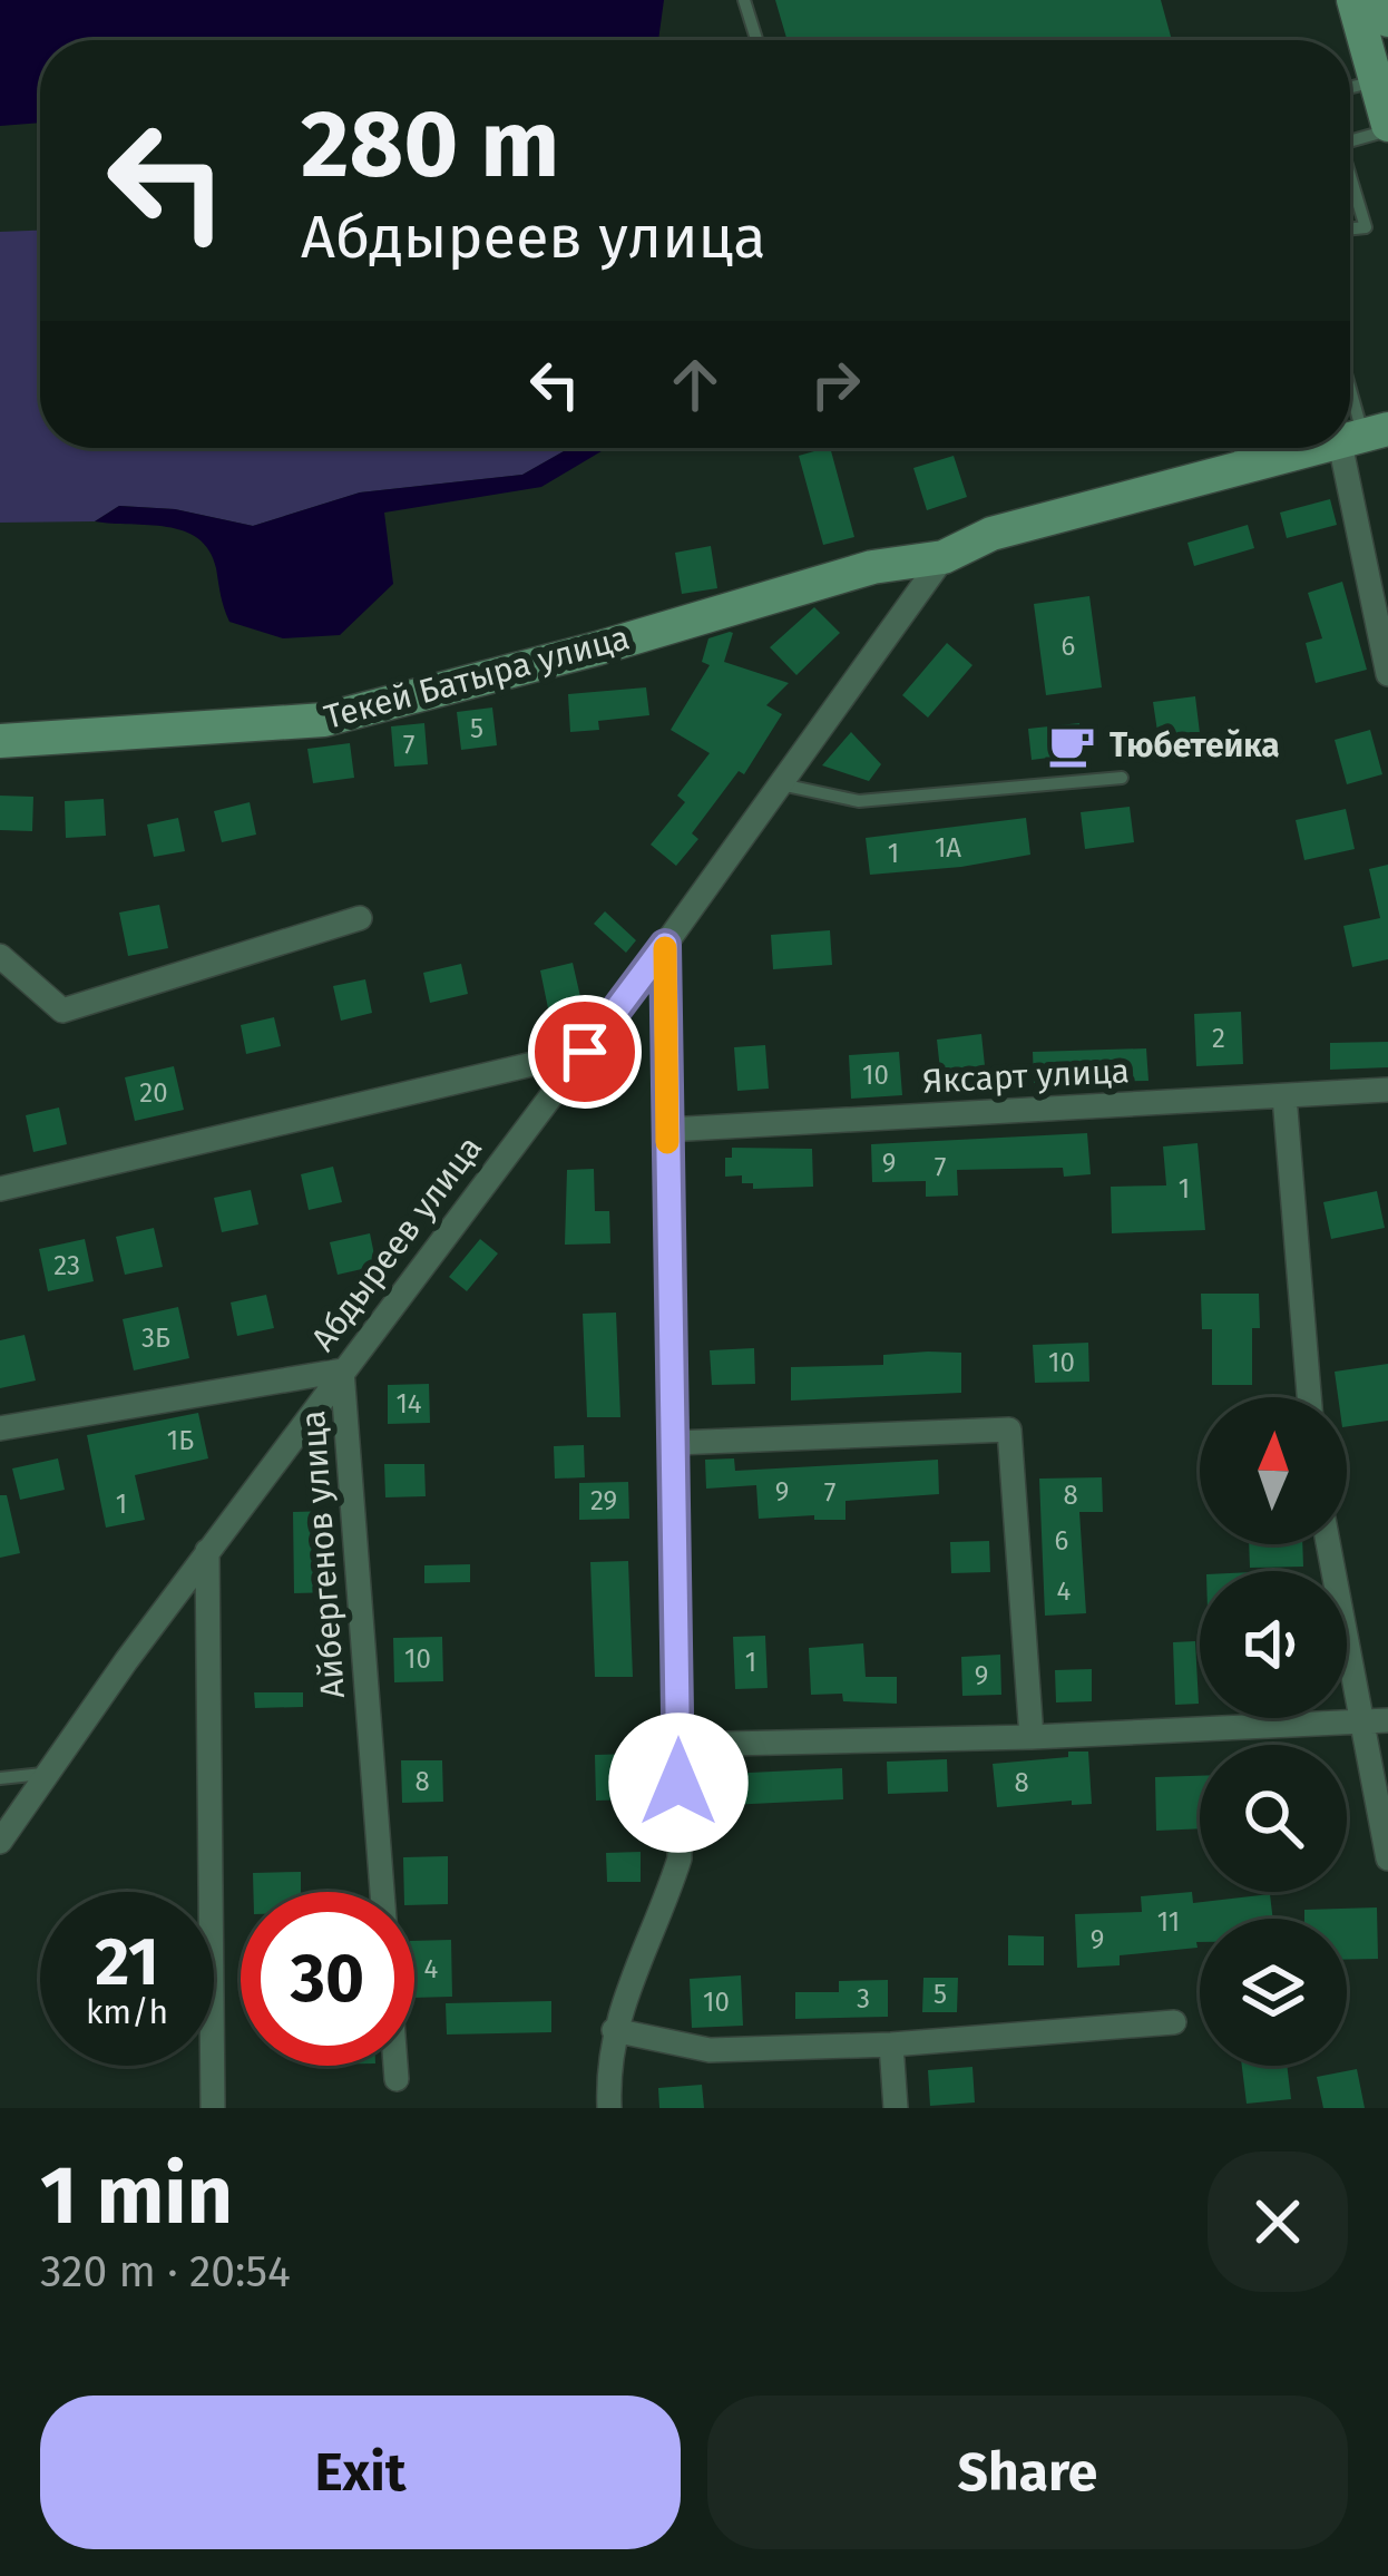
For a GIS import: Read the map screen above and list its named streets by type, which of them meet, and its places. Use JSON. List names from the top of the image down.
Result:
{
  "streets": {
    "street": [
      "Текей Батыра улица",
      "Яксарт улица",
      "Абдыреев улица",
      "Айбергенов улица"
    ]
  },
  "crossings": [
    ["Текей Батыра улица", "Абдыреев улица"],
    ["Абдыреев улица", "Айбергенов улица"]
  ],
  "places": {
    "cafe": ["Тюбетейка"]
  },
  "house_numbers": [
    "6",
    "5",
    "7",
    "1А",
    "1",
    "2",
    "10",
    "20",
    "9",
    "7",
    "1",
    "23",
    "3Б",
    "10",
    "14",
    "1Б",
    "9",
    "7",
    "8",
    "29",
    "1",
    "6",
    "4",
    "10",
    "1",
    "9",
    "8",
    "8",
    "11",
    "9",
    "4",
    "5",
    "3",
    "10"
  ],
  "north": "top",
  "page": {
    "turn": ["280 m", "Абдыреев улица"],
    "speed": "21 km/h",
    "limit": "30",
    "heading": ["1 min", "320 m · 20:54"],
    "buttons": ["Exit", "Share"]
  }
}
